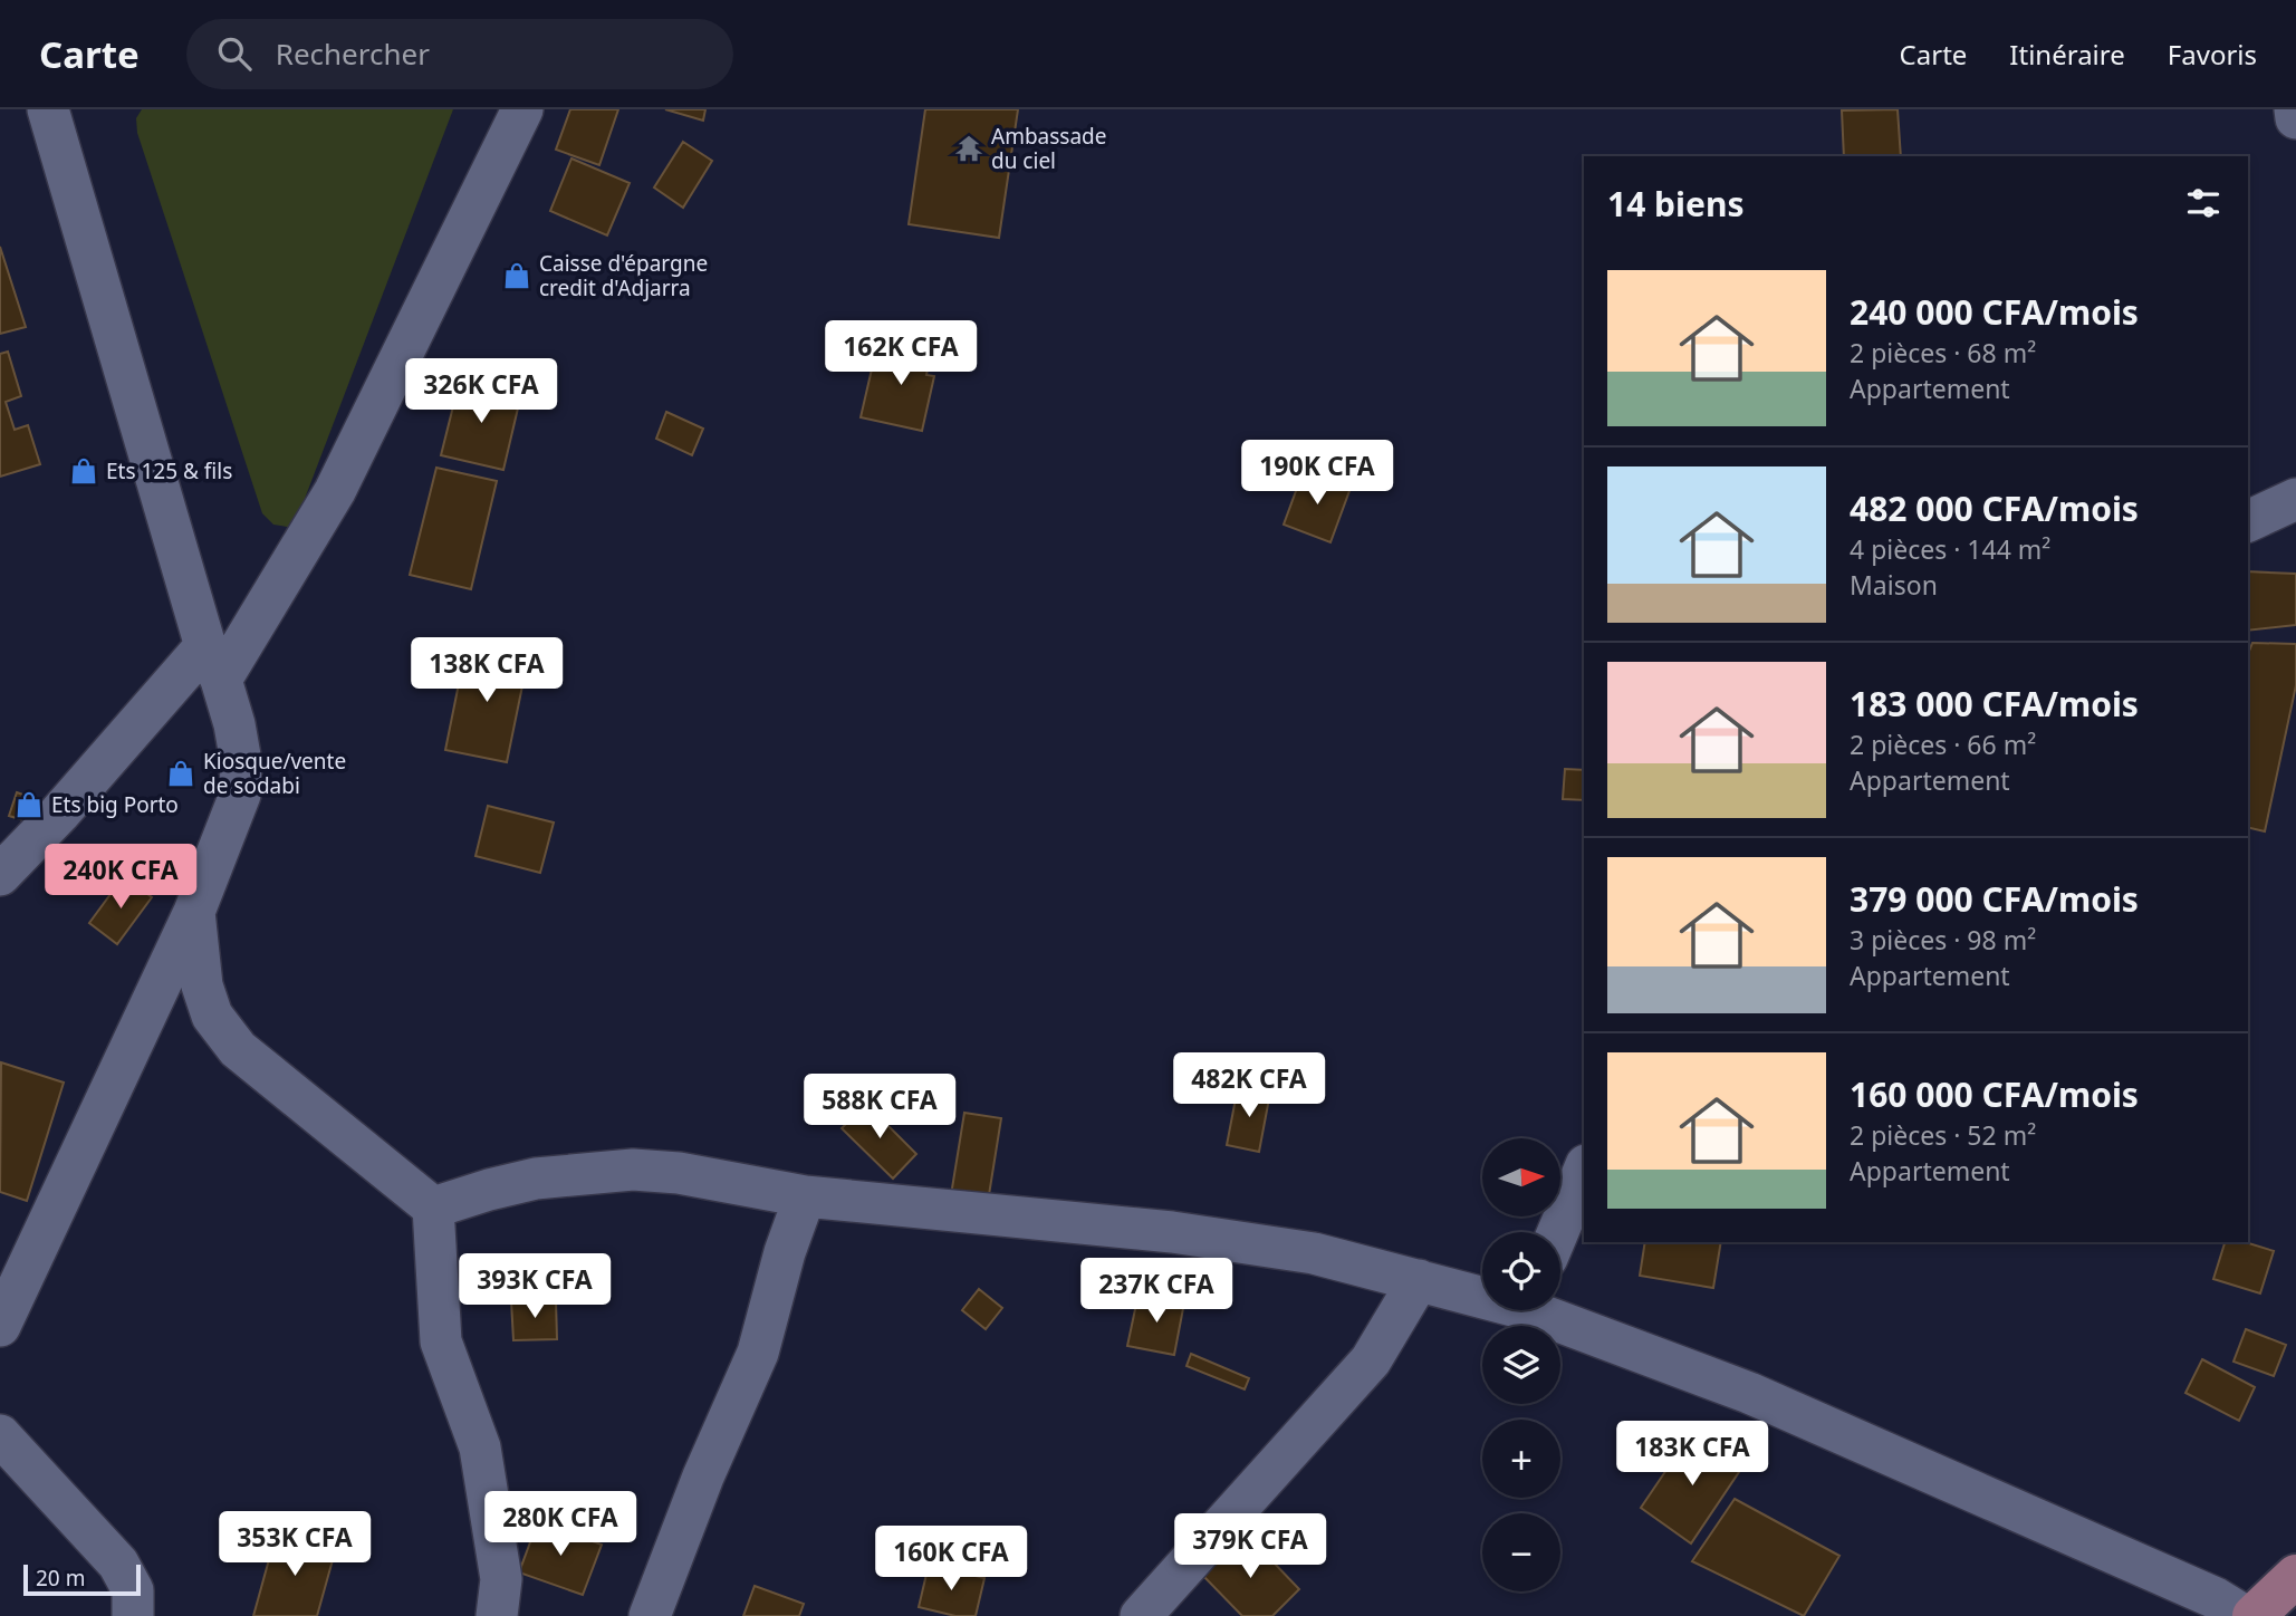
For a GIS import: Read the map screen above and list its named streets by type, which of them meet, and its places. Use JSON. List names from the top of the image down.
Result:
{
  "places": {
    "temple": ["Ambassade du ciel"],
    "shop": [
      "Caisse d'épargne credit d'Adjarra",
      "Ets 125 & fils",
      "Kiosque/vente de sodabi",
      "Ets big Porto"
    ]
  },
  "scale_bar": "20 m",
  "north": "right",
  "page": {
    "header": "Carte",
    "search": "Rechercher",
    "nav": ["Carte", "Itinéraire", "Favoris"],
    "heading": "14 biens",
    "list": [
      {
        "name": "240 000 CFA/mois",
        "note": "2 pièces · 68 m² · Appartement"
      },
      {
        "name": "482 000 CFA/mois",
        "note": "4 pièces · 144 m² · Maison"
      },
      {
        "name": "183 000 CFA/mois",
        "note": "2 pièces · 66 m² · Appartement"
      },
      {
        "name": "379 000 CFA/mois",
        "note": "3 pièces · 98 m² · Appartement"
      },
      {
        "name": "160 000 CFA/mois",
        "note": "2 pièces · 52 m² · Appartement"
      }
    ],
    "price": [
      "162K CFA",
      "326K CFA",
      "190K CFA",
      "138K CFA",
      "240K CFA",
      "482K CFA",
      "588K CFA",
      "393K CFA",
      "237K CFA",
      "183K CFA",
      "280K CFA",
      "353K CFA",
      "379K CFA",
      "160K CFA"
    ],
    "map_buttons": ["+", "−"],
    "scale": "20 m"
  }
}
